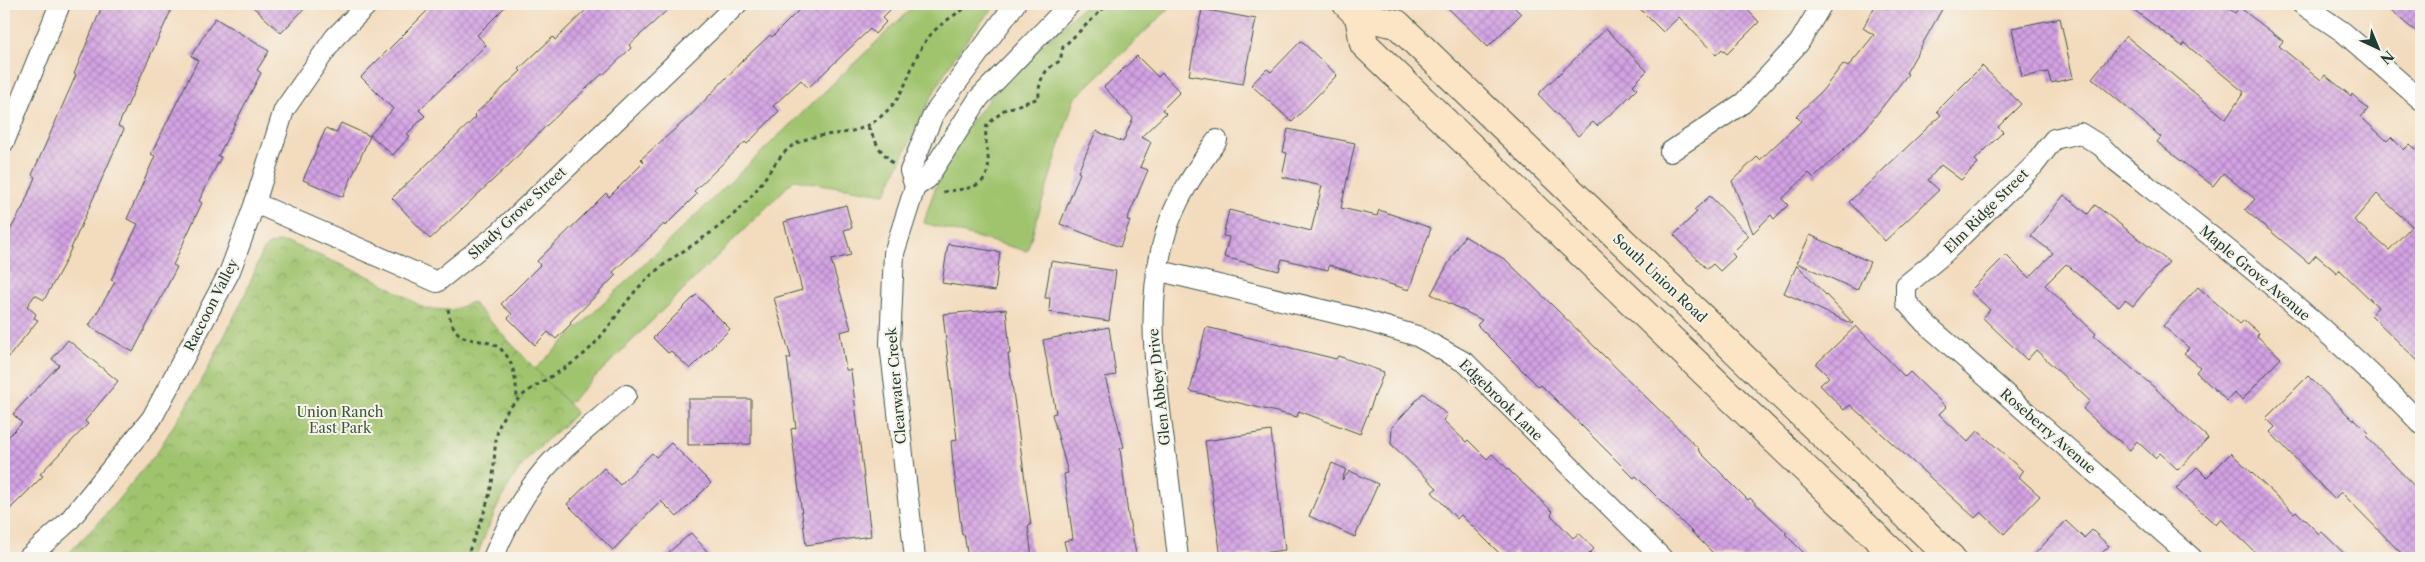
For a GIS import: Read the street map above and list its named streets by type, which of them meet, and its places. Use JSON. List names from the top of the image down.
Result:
{
  "streets": {
    "street": [
      "Elm Ridge Street",
      "Shady Grove Street",
      "Maple Grove Avenue",
      "South Union Road",
      "Raccoon Valley",
      "Clearwater Creek",
      "Glen Abbey Drive",
      "Edgebrook Lane",
      "Roseberry Avenue"
    ]
  },
  "crossings": [
    ["Elm Ridge Street", "Maple Grove Avenue"],
    ["Elm Ridge Street", "Roseberry Avenue"],
    ["Shady Grove Street", "Raccoon Valley"],
    ["Glen Abbey Drive", "Edgebrook Lane"]
  ],
  "parks": ["Union Ranch East Park"],
  "north": "bottom right"
}
